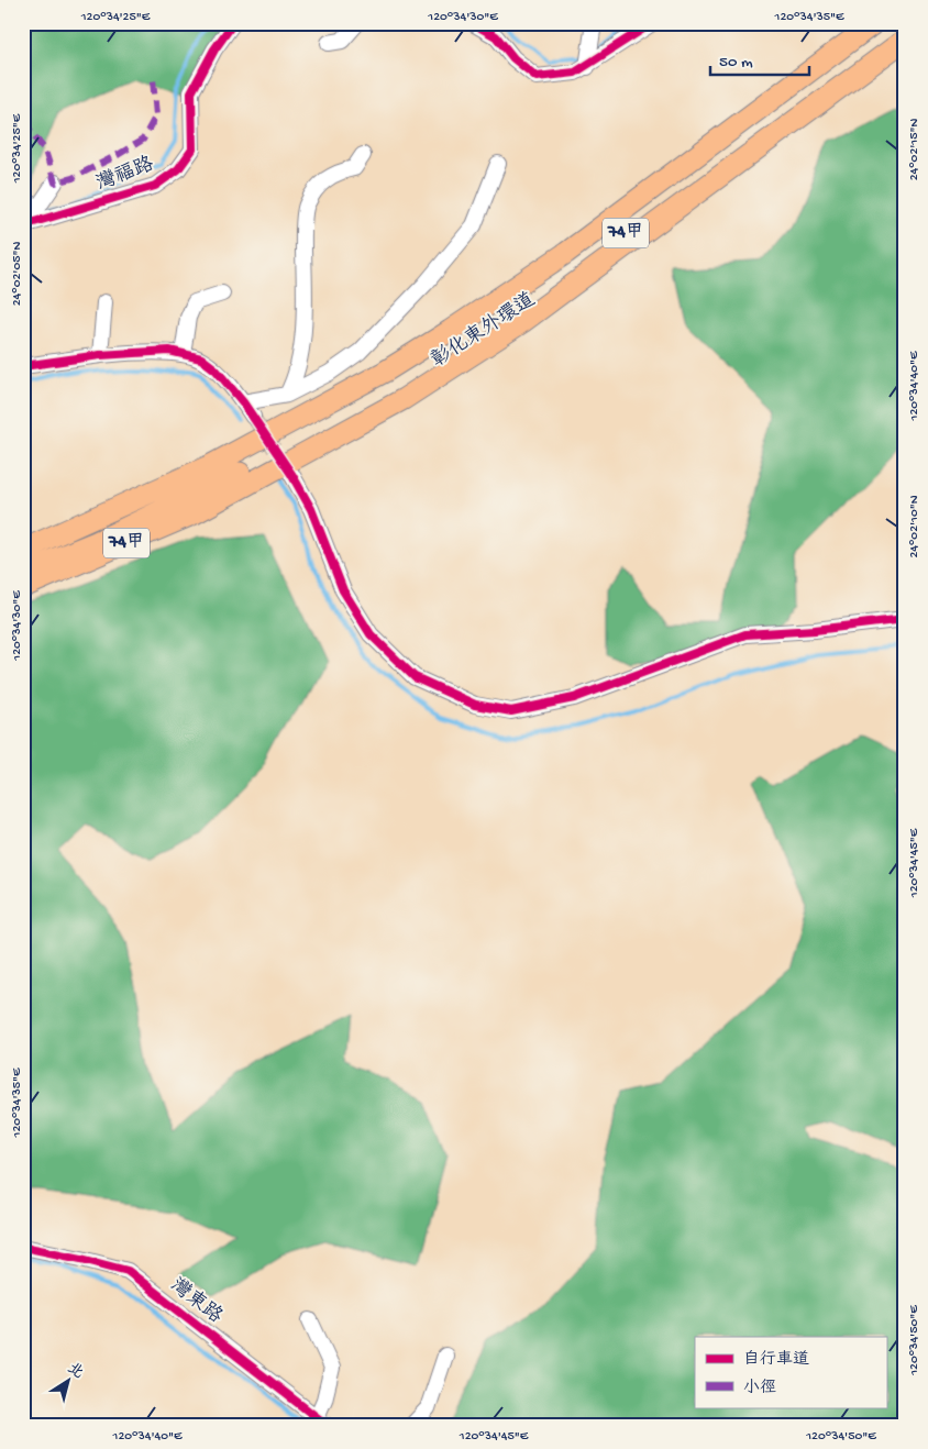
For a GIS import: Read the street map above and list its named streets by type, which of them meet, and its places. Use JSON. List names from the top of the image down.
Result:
{
  "streets": {
    "main road": ["74甲", "彰化東外環道"],
    "street": ["灣福路", "灣東路"]
  },
  "legend": ["自行車道", "小徑"],
  "scale_bar": "50 m",
  "north": "top right",
  "coordinates": [
    "120°34'25\"E",
    "120°34'30\"E",
    "120°34'35\"E",
    "24°02'15\"N",
    "24°02'05\"N",
    "120°34'40\"E",
    "24°02'10\"N",
    "120°34'45\"E",
    "120°34'50\"E"
  ]
}
